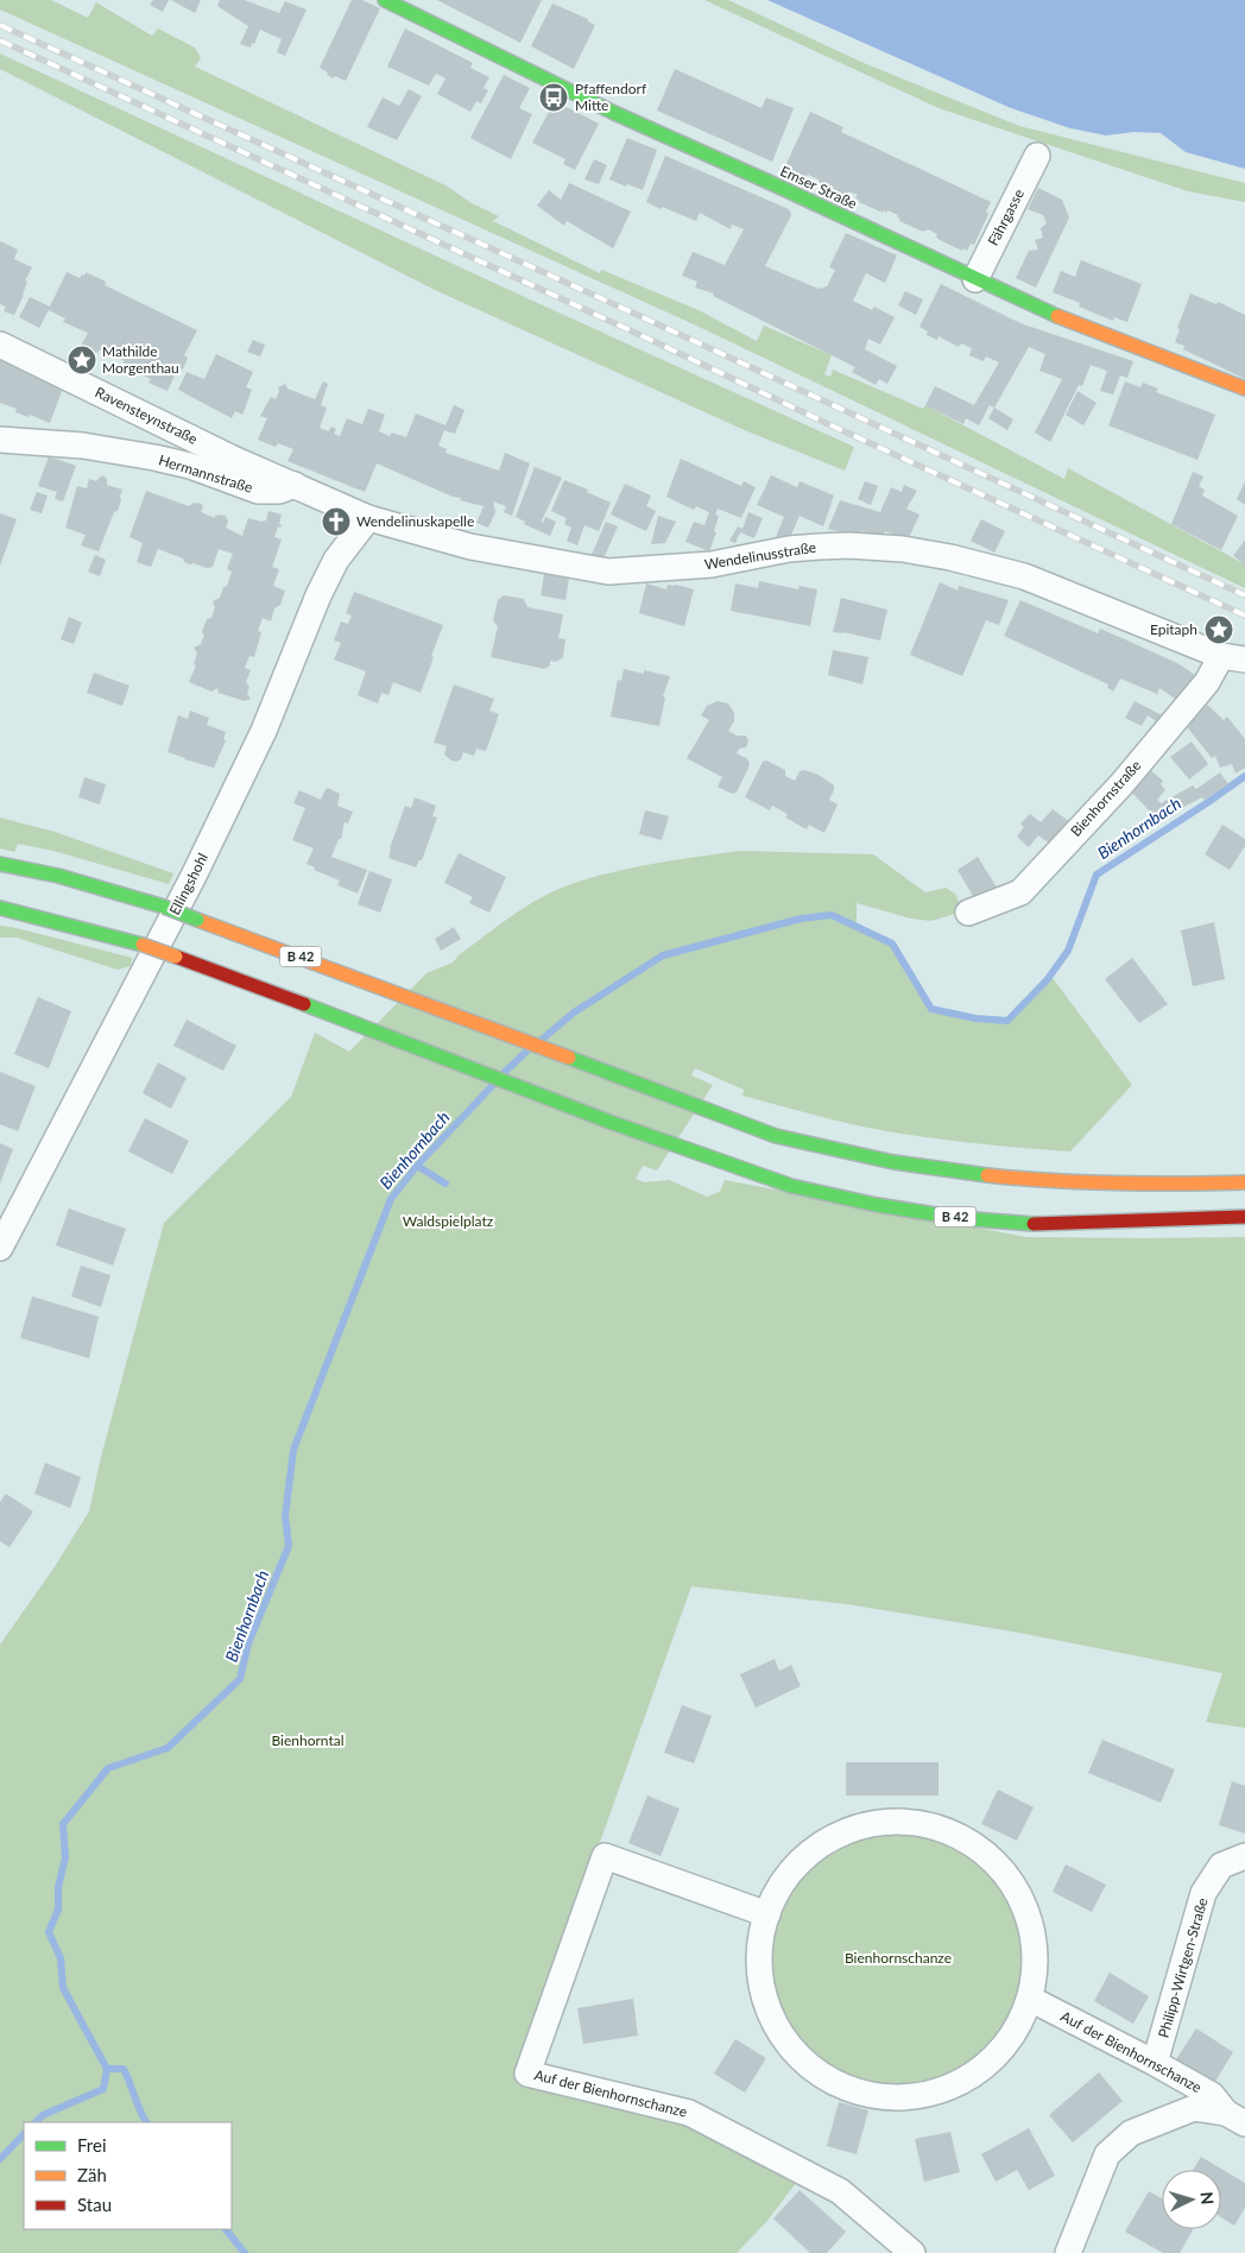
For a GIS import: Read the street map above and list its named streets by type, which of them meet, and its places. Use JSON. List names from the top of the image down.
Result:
{
  "streets": {
    "main road": ["Emser Straße", "B 42"],
    "street": [
      "Fährgasse",
      "Ravensteynstraße",
      "Hermannstraße",
      "Wendelinusstraße",
      "Bienhornstraße",
      "Ellingshohl",
      "Philipp-Wirtgen-Straße",
      "Auf der Bienhornschanze"
    ]
  },
  "crossings": [
    ["Emser Straße", "Fährgasse"],
    ["Ravensteynstraße", "Hermannstraße"],
    ["Wendelinusstraße", "Bienhornstraße"],
    ["Wendelinusstraße", "Ellingshohl"],
    ["Philipp-Wirtgen-Straße", "Auf der Bienhornschanze"]
  ],
  "water": ["Bienhornbach"],
  "parks": ["Waldspielplatz", "Bienhorntal", "Bienhornschanze"],
  "places": {
    "bus stop": ["Pfaffendorf Mitte"],
    "place": ["Mathilde Morgenthau", "Epitaph"],
    "church": ["Wendelinuskapelle"]
  },
  "legend": ["Frei", "Zäh", "Stau"],
  "north": "right"
}
